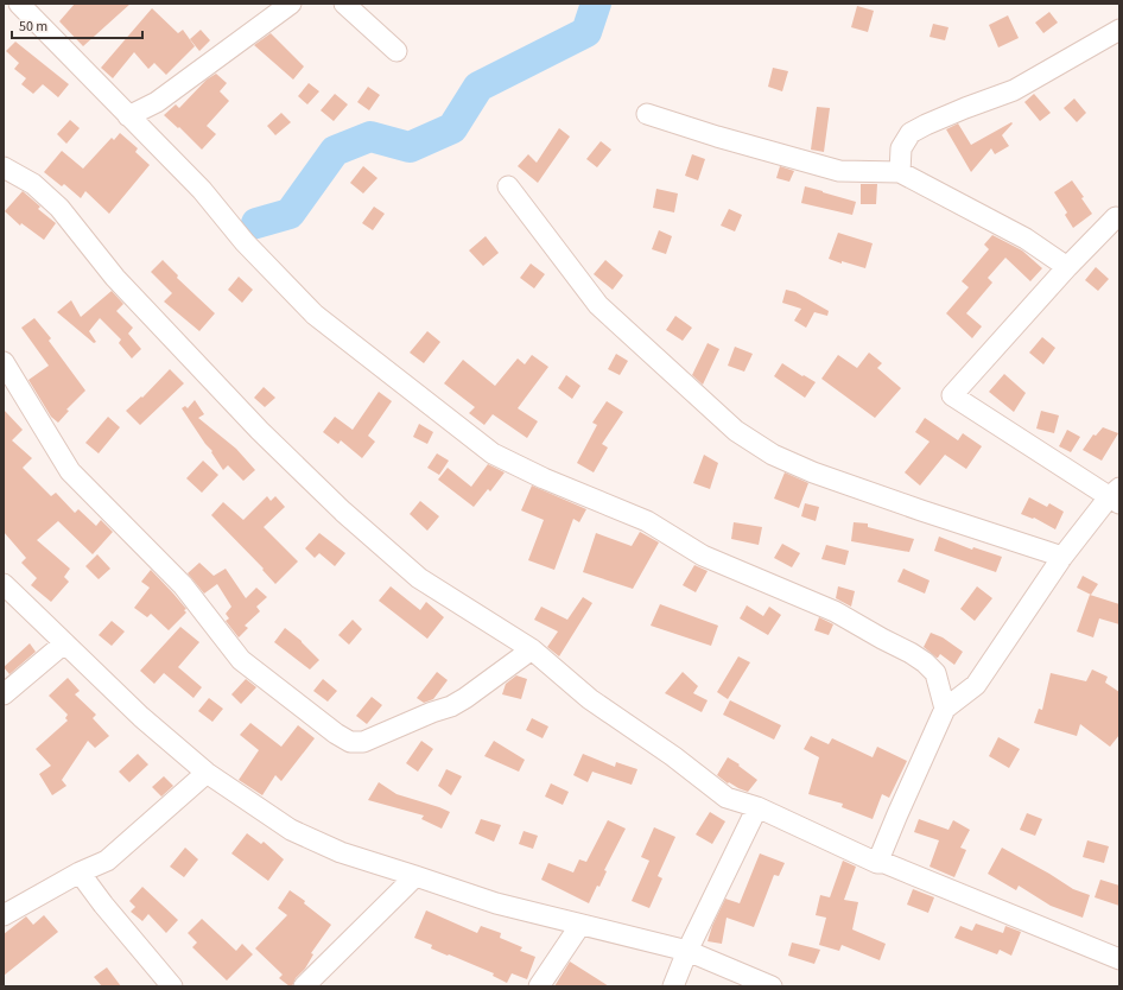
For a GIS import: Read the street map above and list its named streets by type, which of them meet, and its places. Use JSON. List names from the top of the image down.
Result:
{
  "scale_bar": "50 m"
}
